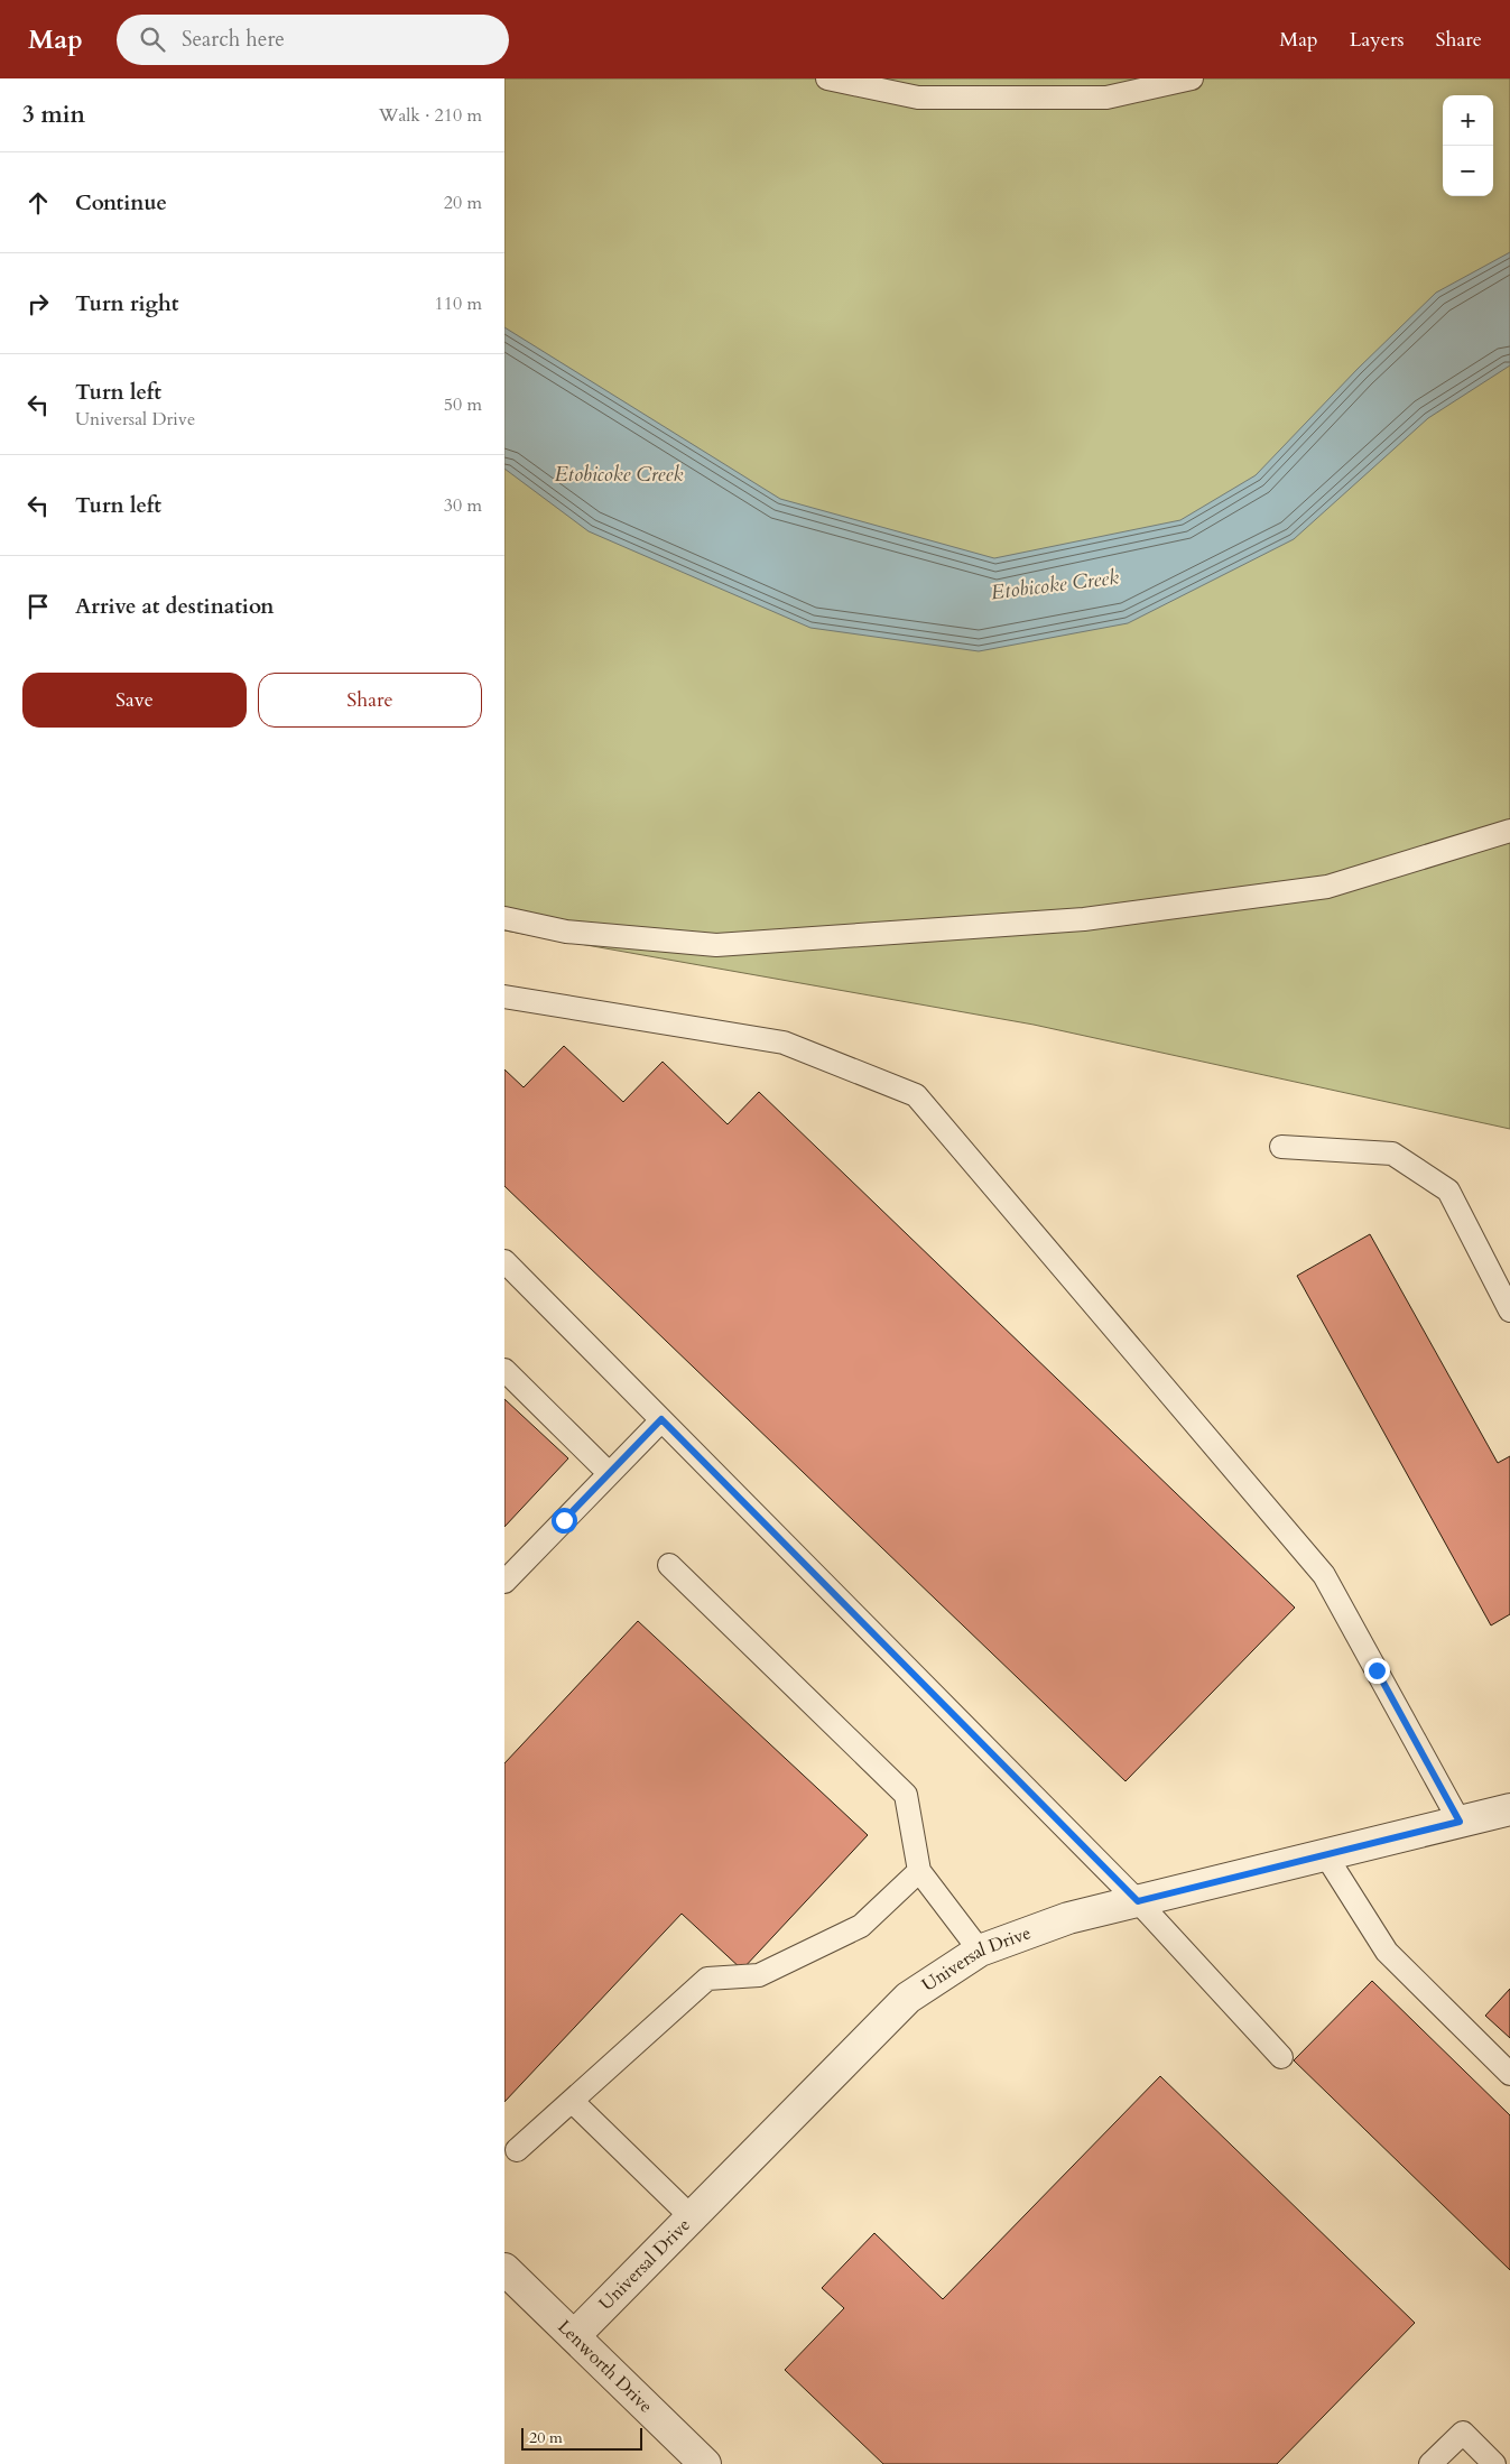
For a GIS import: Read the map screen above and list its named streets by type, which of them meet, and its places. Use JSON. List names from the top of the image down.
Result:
{
  "streets": {
    "street": ["Universal Drive", "Lenworth Drive"]
  },
  "crossings": [
    ["Universal Drive", "Lenworth Drive"]
  ],
  "water": ["Etobicoke Creek"],
  "scale_bar": "20 m",
  "page": {
    "header": "Map",
    "search": "Search here",
    "nav": ["Map", "Layers", "Share"],
    "heading": ["3 min", "Walk · 210 m"],
    "map_buttons": ["+", "−"],
    "list": [
      ["Continue", "20 m"],
      ["Turn right", "110 m"],
      ["Turn left", "Universal Drive", "50 m"],
      ["Turn left", "30 m"],
      "Arrive at destination"
    ],
    "buttons": ["Save", "Share"],
    "scale": "20 m"
  }
}
